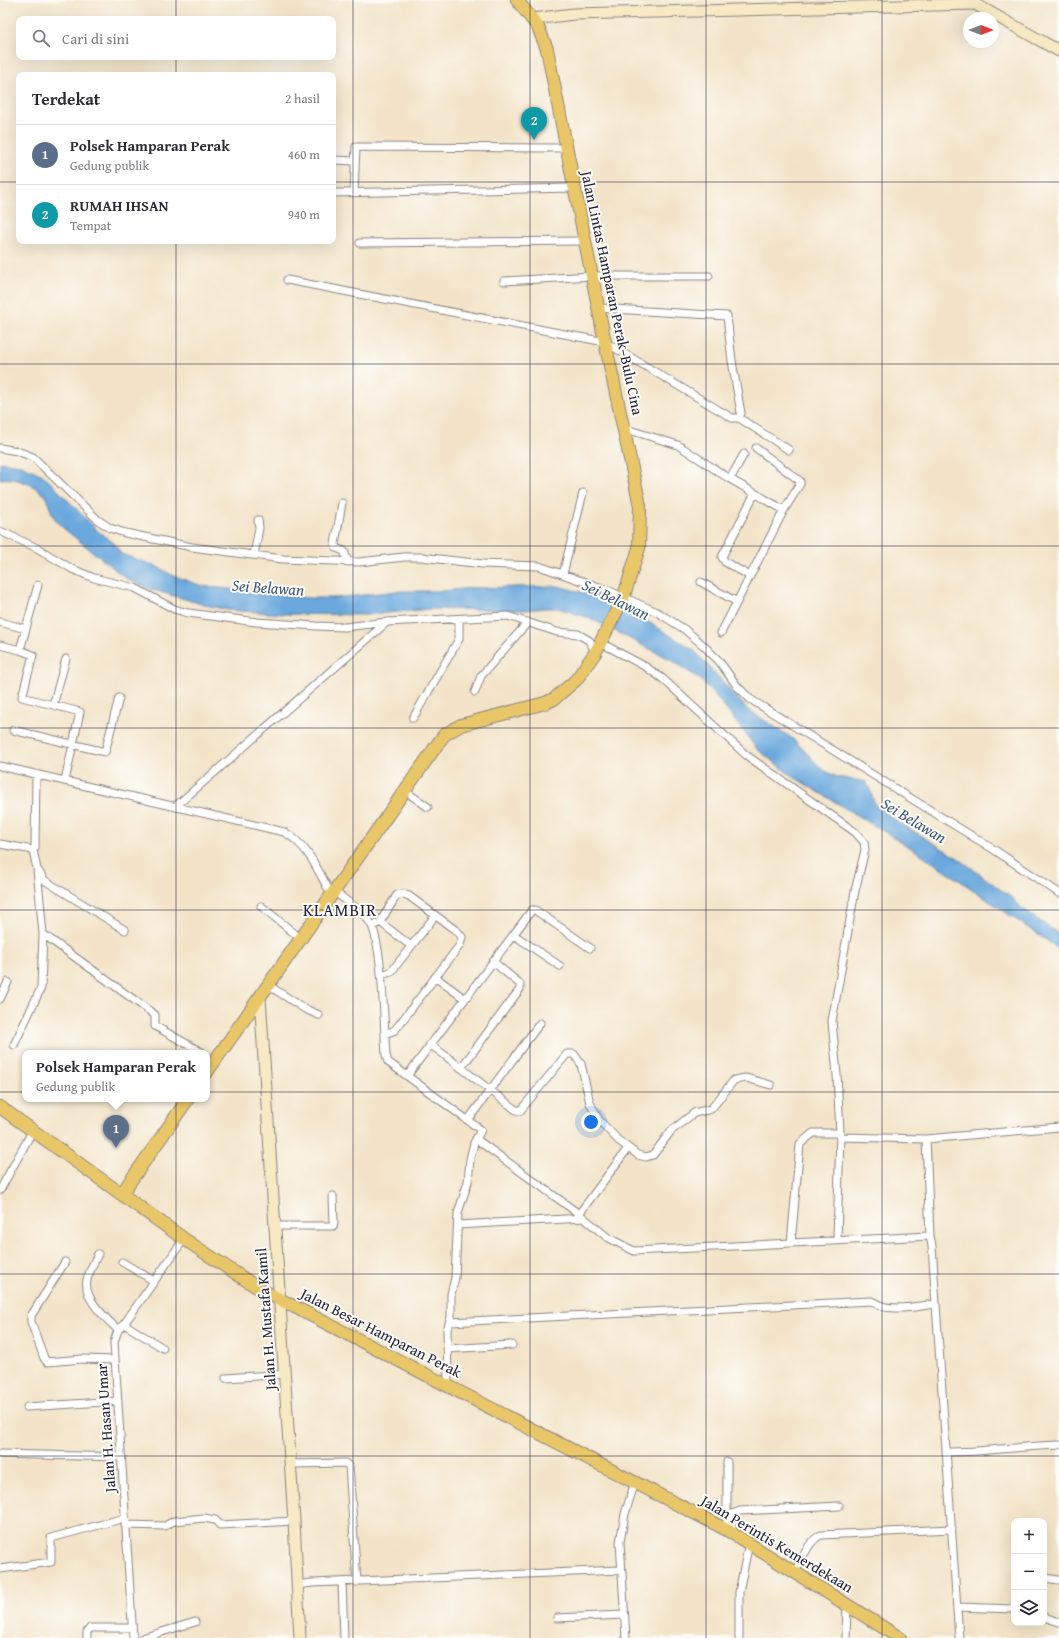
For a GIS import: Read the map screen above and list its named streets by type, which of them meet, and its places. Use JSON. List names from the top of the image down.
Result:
{
  "streets": {
    "main road": ["Jalan Lintas Hamparan Perak–Bulu Cina", "Jalan Besar Hamparan Perak", "Jalan Perintis Kemerdekaan"],
    "street": ["Jalan H. Mustafa Kamil", "Jalan H. Hasan Umar"]
  },
  "crossings": [
    ["Jalan H. Mustafa Kamil", "Jalan Besar Hamparan Perak"],
    ["Jalan Besar Hamparan Perak", "Jalan Perintis Kemerdekaan"]
  ],
  "districts": ["KLAMBIR"],
  "water": ["Sei Belawan"],
  "north": "right",
  "page": {
    "search": "Cari di sini",
    "heading": ["Terdekat", "2 hasil"],
    "pins": ["2", "1"],
    "list": [
      {
        "mark": "1",
        "name": "Polsek Hamparan Perak",
        "note": "Gedung publik",
        "value": "460 m"
      },
      {
        "mark": "2",
        "name": "RUMAH IHSAN",
        "note": "Tempat",
        "value": "940 m"
      }
    ],
    "popup": ["Polsek Hamparan Perak", "Gedung publik"],
    "map_buttons": ["+", "−"]
  }
}
